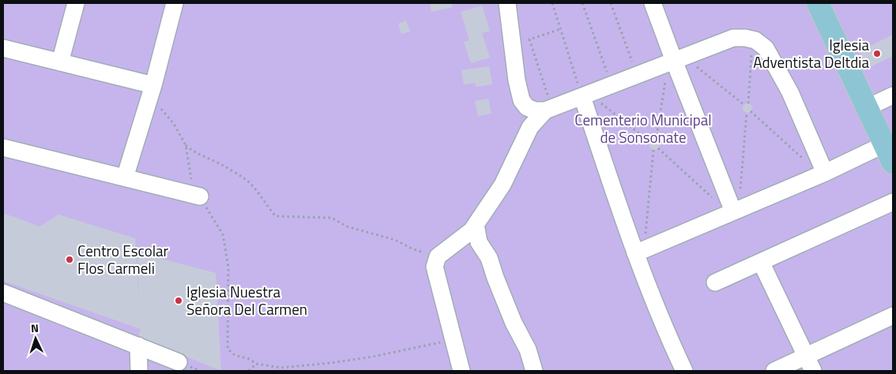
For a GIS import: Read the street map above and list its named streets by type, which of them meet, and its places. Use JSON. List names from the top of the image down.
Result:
{
  "parks": ["Cementerio Municipal de Sonsonate"],
  "places": ["Iglesia Adventista Deltdia", "Centro Escolar Flos Carmeli", "Iglesia Nuestra Señora Del Carmen"],
  "north": "top"
}
